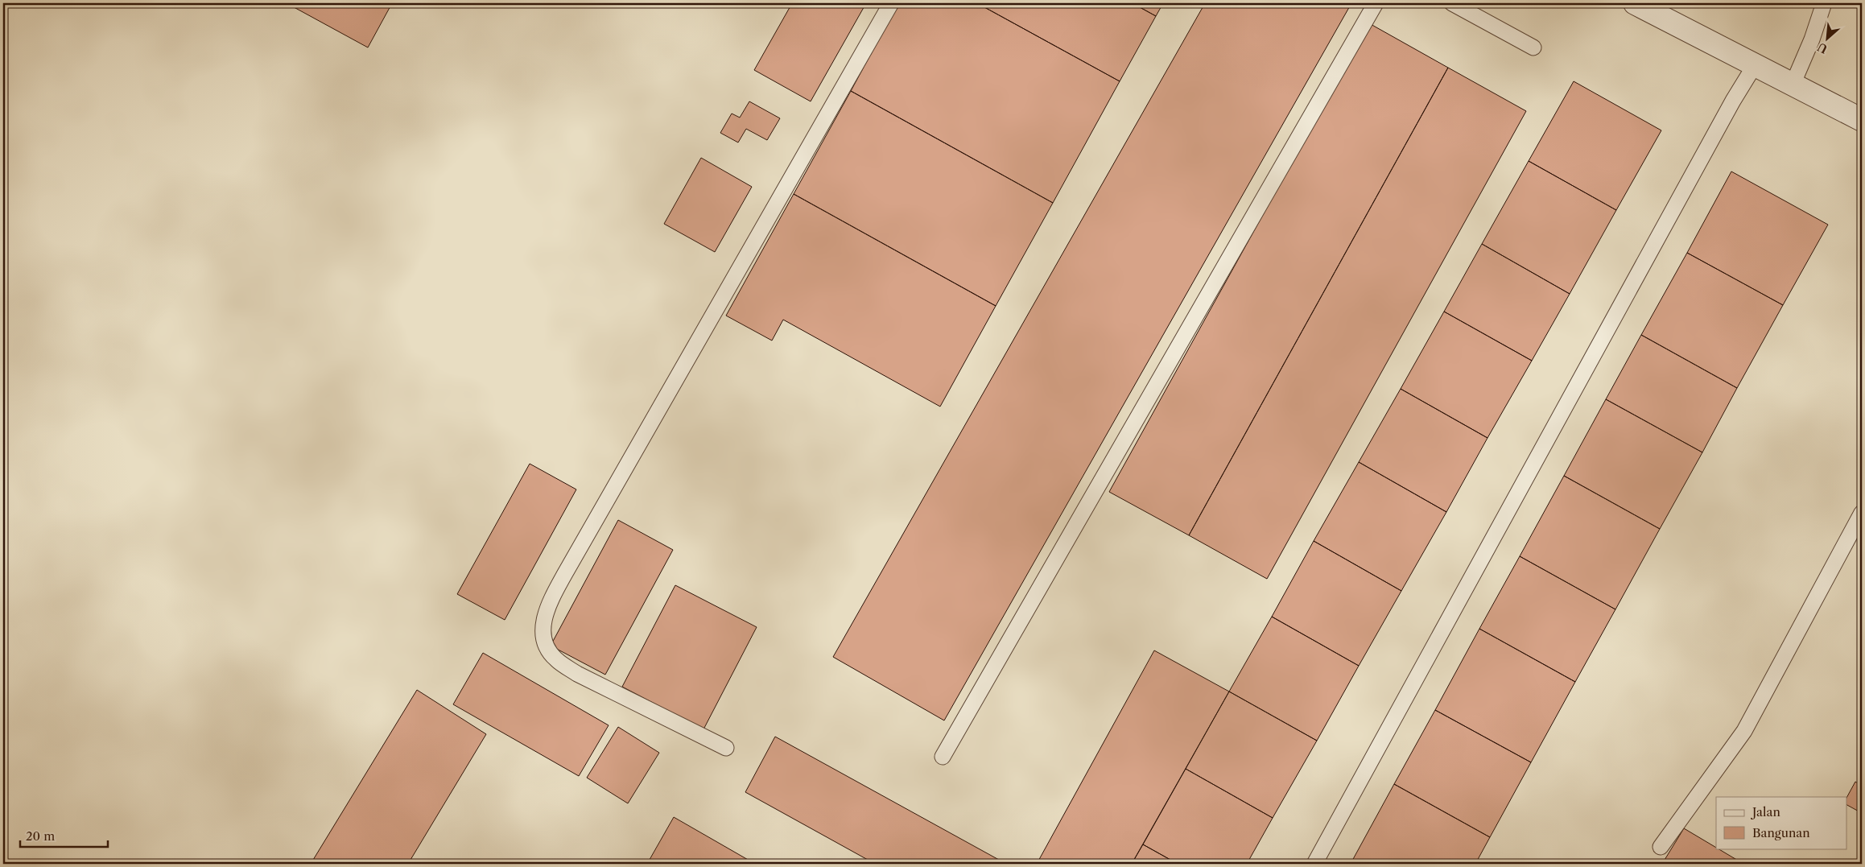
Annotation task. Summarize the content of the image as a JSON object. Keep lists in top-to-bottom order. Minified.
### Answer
{"legend":["Jalan","Bangunan"],"scale_bar":"20 m","north":"bottom left"}
